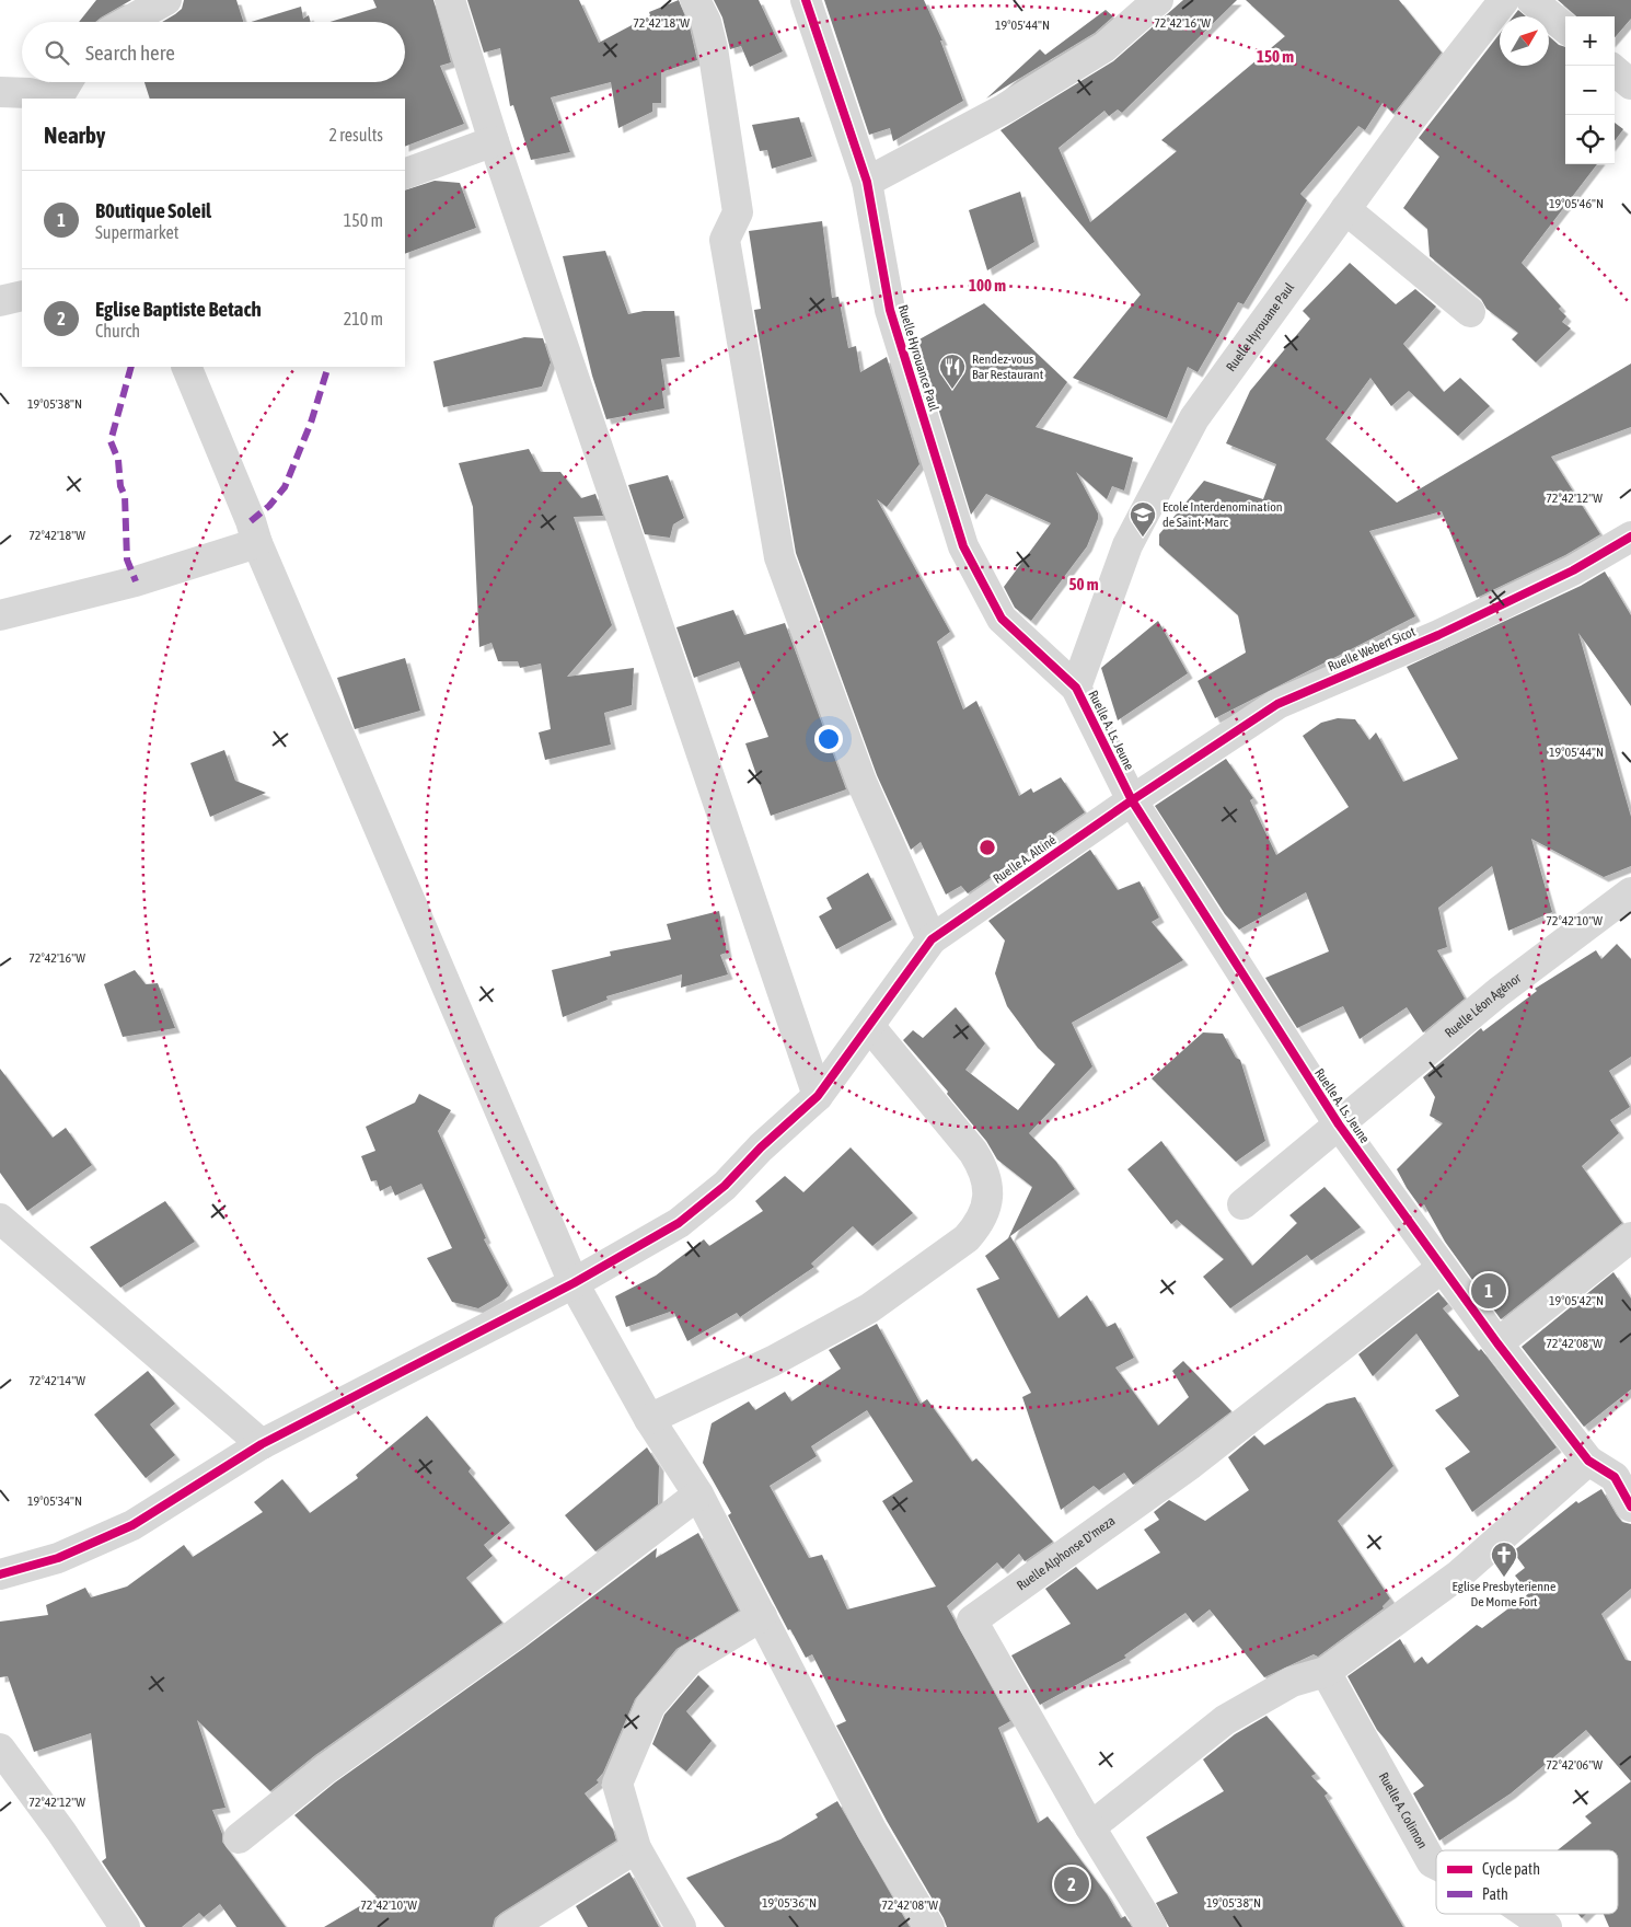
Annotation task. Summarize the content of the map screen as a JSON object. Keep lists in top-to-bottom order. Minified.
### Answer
{"streets":{"street":["Ruelle Hyrouane Paul","Ruelle Hyrouance Paul","Ruelle Webert Sicot","Ruelle A. Ls. Jeune","Ruelle A. Altiné","Ruelle Léon Agénor","Ruelle Alphonse D'meza","Ruelle A. Colimon"]},"crossings":[["Ruelle Hyrouane Paul","Ruelle Hyrouance Paul"],["Ruelle Hyrouane Paul","Ruelle A. Ls. Jeune"],["Ruelle Hyrouance Paul","Ruelle A. Ls. Jeune"],["Ruelle Webert Sicot","Ruelle A. Ls. Jeune"],["Ruelle Webert Sicot","Ruelle A. Altiné"],["Ruelle A. Ls. Jeune","Ruelle A. Altiné"],["Ruelle A. Ls. Jeune","Ruelle Léon Agénor"],["Ruelle A. Ls. Jeune","Ruelle Alphonse D'meza"]],"places":{"restaurant":["Rendez-vous Bar Restaurant"],"school or university":["Ecole Interdenomination de Saint-Marc"],"church":["Eglise Presbyterienne De Morne Fort"]},"legend":["Cycle path","Path"],"north":"top right","page":{"map_buttons":["+","−"],"search":"Search here","heading":["Nearby","2 results"],"list":[{"mark":"1","name":"B0utique Soleil","note":"Supermarket","value":"150 m"},{"mark":"2","name":"Eglise Baptiste Betach","note":"Church","value":"210 m"}],"pins":["1","2"]},"coordinates":["72°42'18\"W","72°42'16\"W","19°05'44\"N","19°05'46\"N","19°05'38\"N","72°42'12\"W","72°42'10\"W","19°05'42\"N","72°42'08\"W","72°42'14\"W","19°05'34\"N","72°42'06\"W","19°05'36\"N"],"rings":["150 m","100 m","50 m"]}
